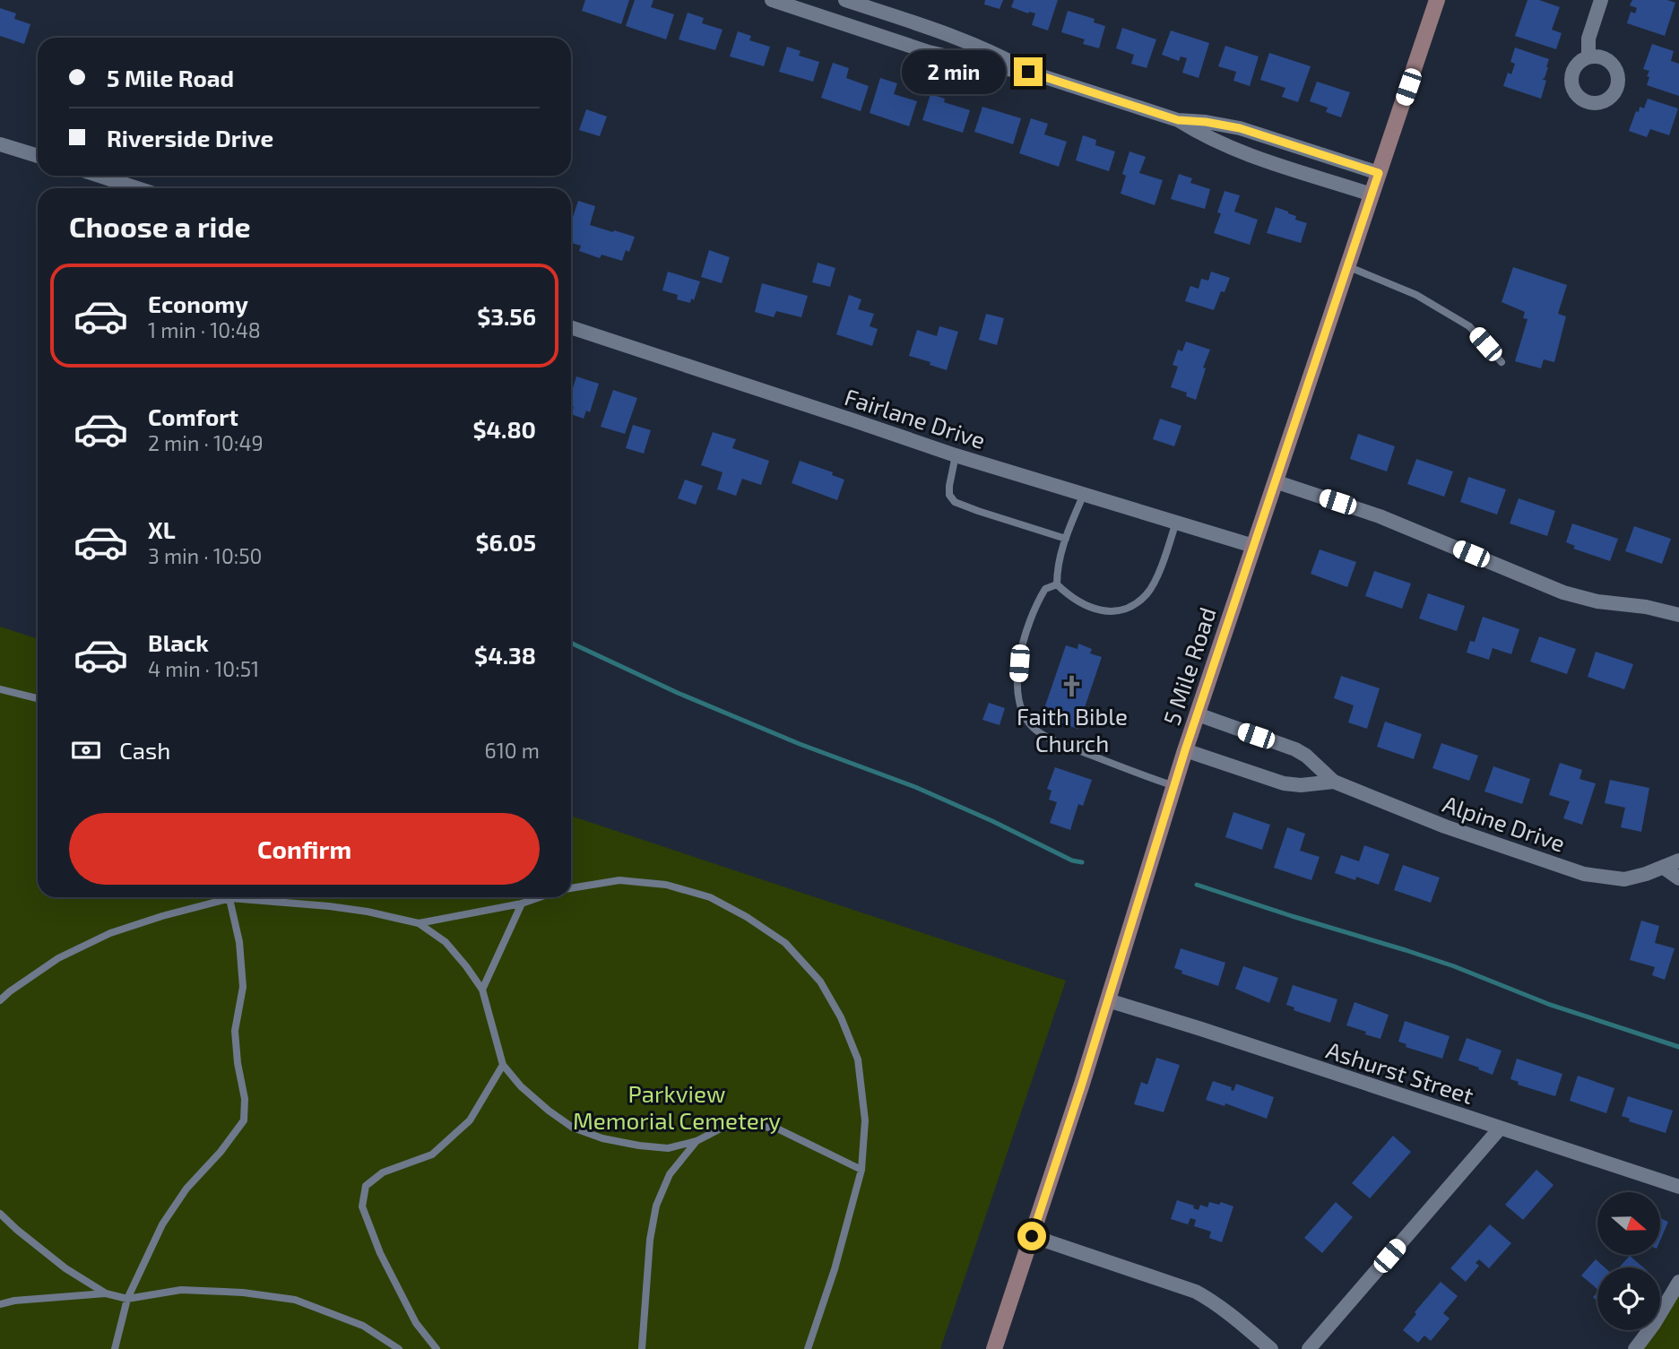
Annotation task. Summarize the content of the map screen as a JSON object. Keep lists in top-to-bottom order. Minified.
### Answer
{"streets":{"main road":["5 Mile Road"],"street":["Fairlane Drive","Alpine Drive","Ashurst Street"]},"crossings":[["Fairlane Drive","5 Mile Road"],["5 Mile Road","Alpine Drive"],["5 Mile Road","Ashurst Street"]],"parks":["Parkview Memorial Cemetery"],"places":{"church":["Faith Bible Church"]},"north":"right","page":{"banner":["5 Mile Road","Riverside Drive"],"bubble":"2 min","heading":"Choose a ride","list":[{"name":"Economy","note":"1 min · 10:48","value":"$3.56"},{"name":"Comfort","note":"2 min · 10:49","value":"$4.80"},{"name":"XL","note":"3 min · 10:50","value":"$6.05"},{"name":"Black","note":"4 min · 10:51","value":"$4.38"}],"pay":["Cash","610 m"],"buttons":"Confirm"}}
